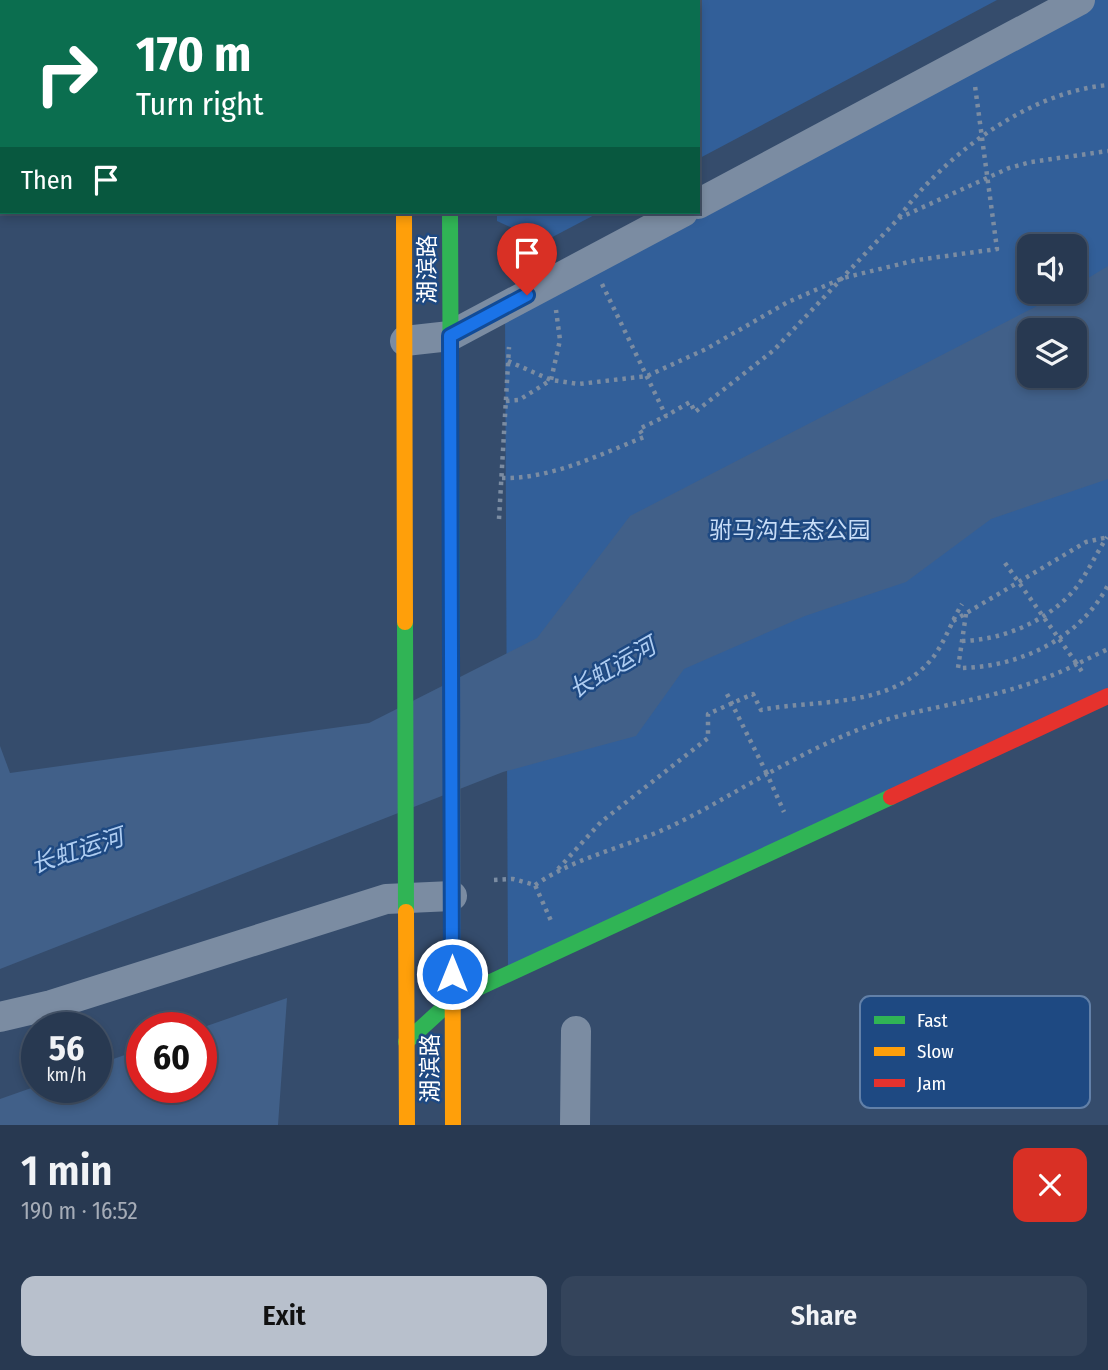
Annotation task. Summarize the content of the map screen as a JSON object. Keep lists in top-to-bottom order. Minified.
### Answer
{"streets":{"main road":["湖滨路"]},"water":["长虹运河"],"parks":["驸马沟生态公园"],"legend":["Fast","Slow","Jam"],"page":{"turn":["170 m","Turn right"],"then":"Then","speed":"56 km/h","limit":"60","heading":["1 min","190 m · 16:52"],"buttons":["Exit","Share"]}}
